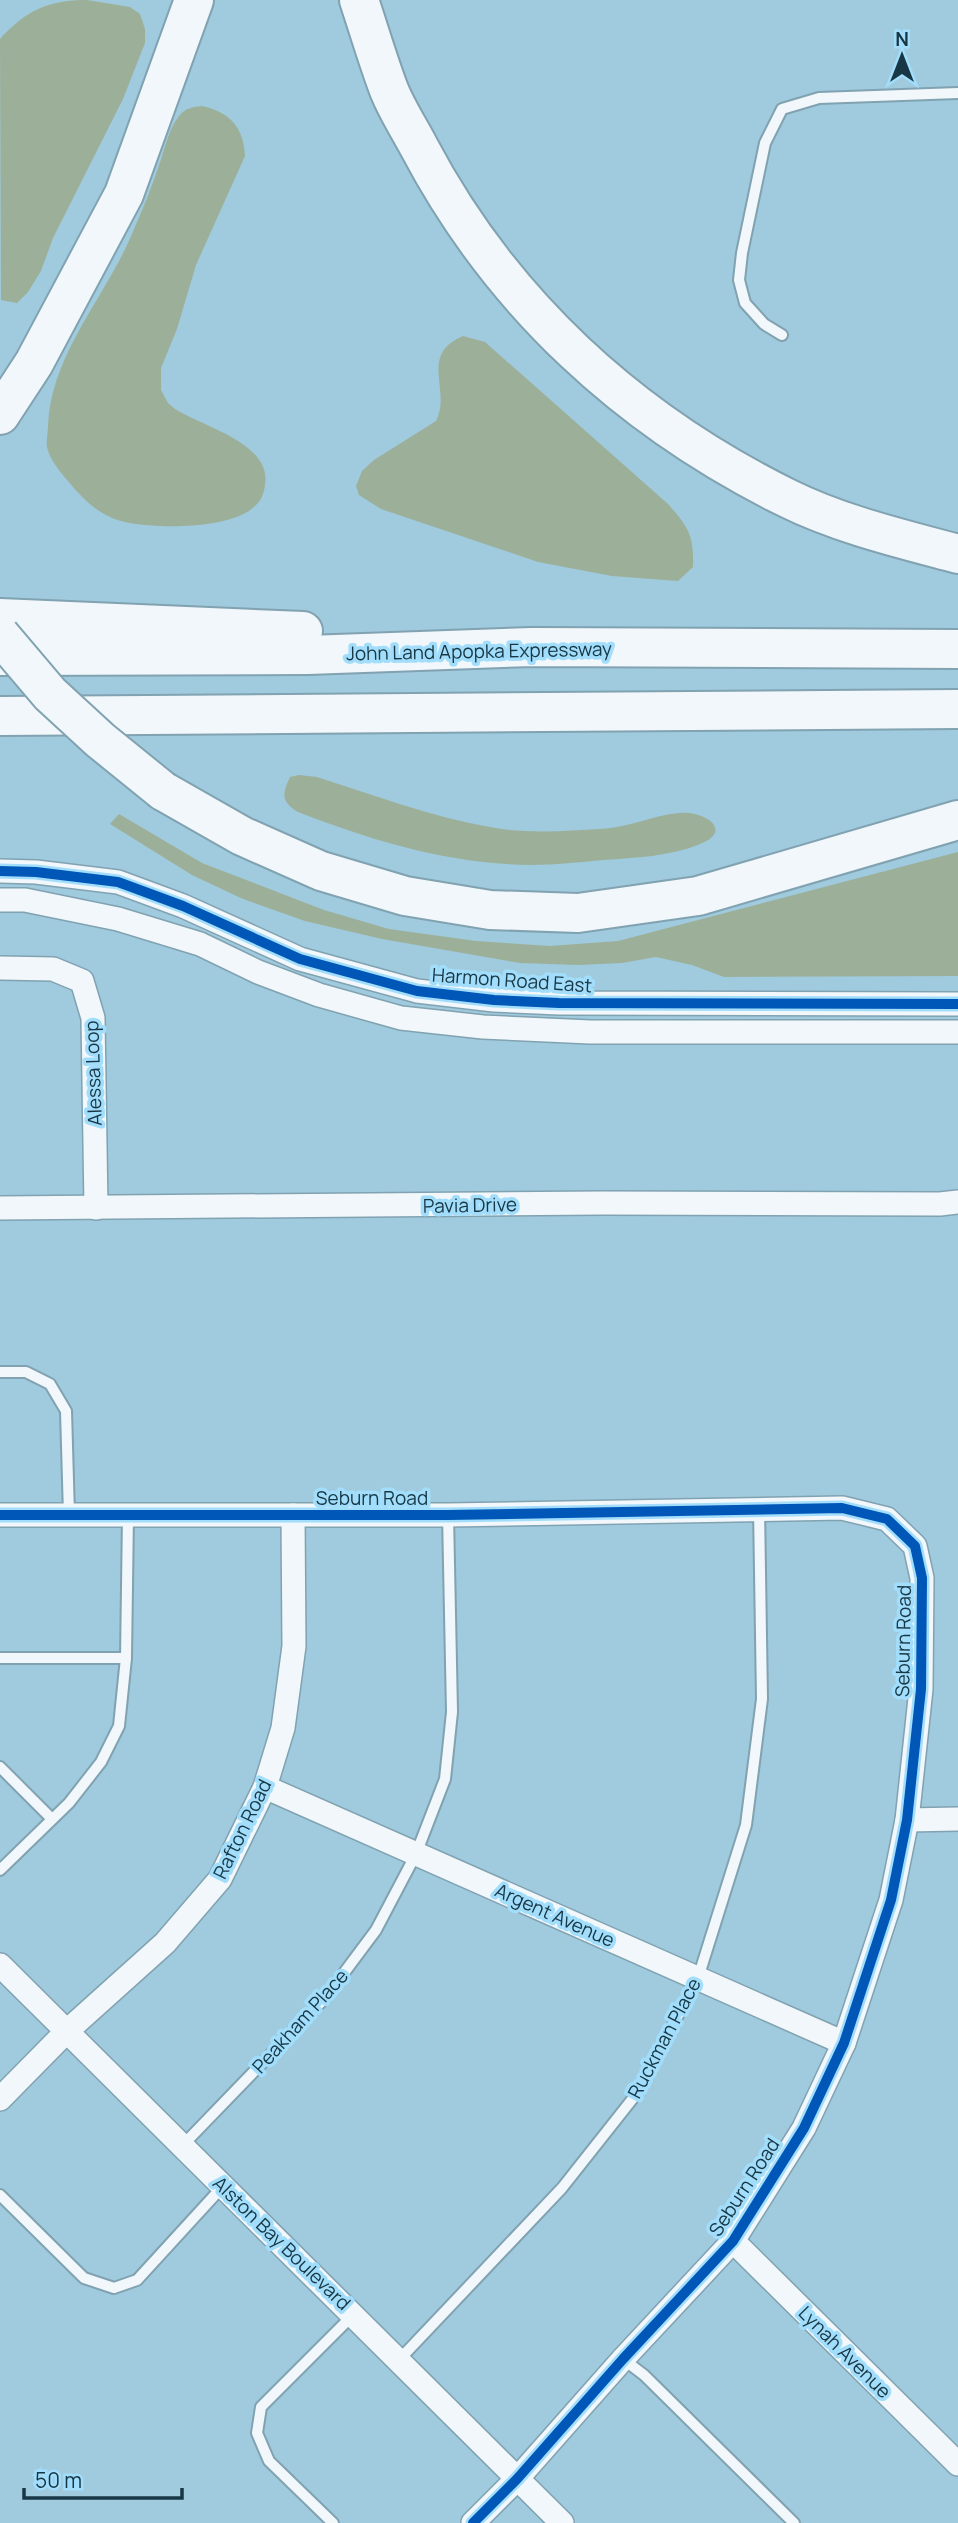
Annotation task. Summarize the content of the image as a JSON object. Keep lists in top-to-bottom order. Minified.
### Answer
{"streets":{"highway":["John Land Apopka Expressway"],"street":["Harmon Road East","Alessa Loop","Pavia Drive","Seburn Road","Rafton Road","Argent Avenue","Alston Bay Boulevard","Lynah Avenue"],"lane":["Peakham Place","Ruckman Place"]},"crossings":[["Alessa Loop","Pavia Drive"],["Seburn Road","Rafton Road"],["Seburn Road","Argent Avenue"],["Seburn Road","Peakham Place"],["Seburn Road","Ruckman Place"],["Seburn Road","Alston Bay Boulevard"],["Seburn Road","Lynah Avenue"],["Rafton Road","Argent Avenue"],["Rafton Road","Alston Bay Boulevard"],["Argent Avenue","Peakham Place"],["Argent Avenue","Ruckman Place"],["Peakham Place","Alston Bay Boulevard"],["Ruckman Place","Alston Bay Boulevard"]],"scale_bar":"50 m","north":"top"}
